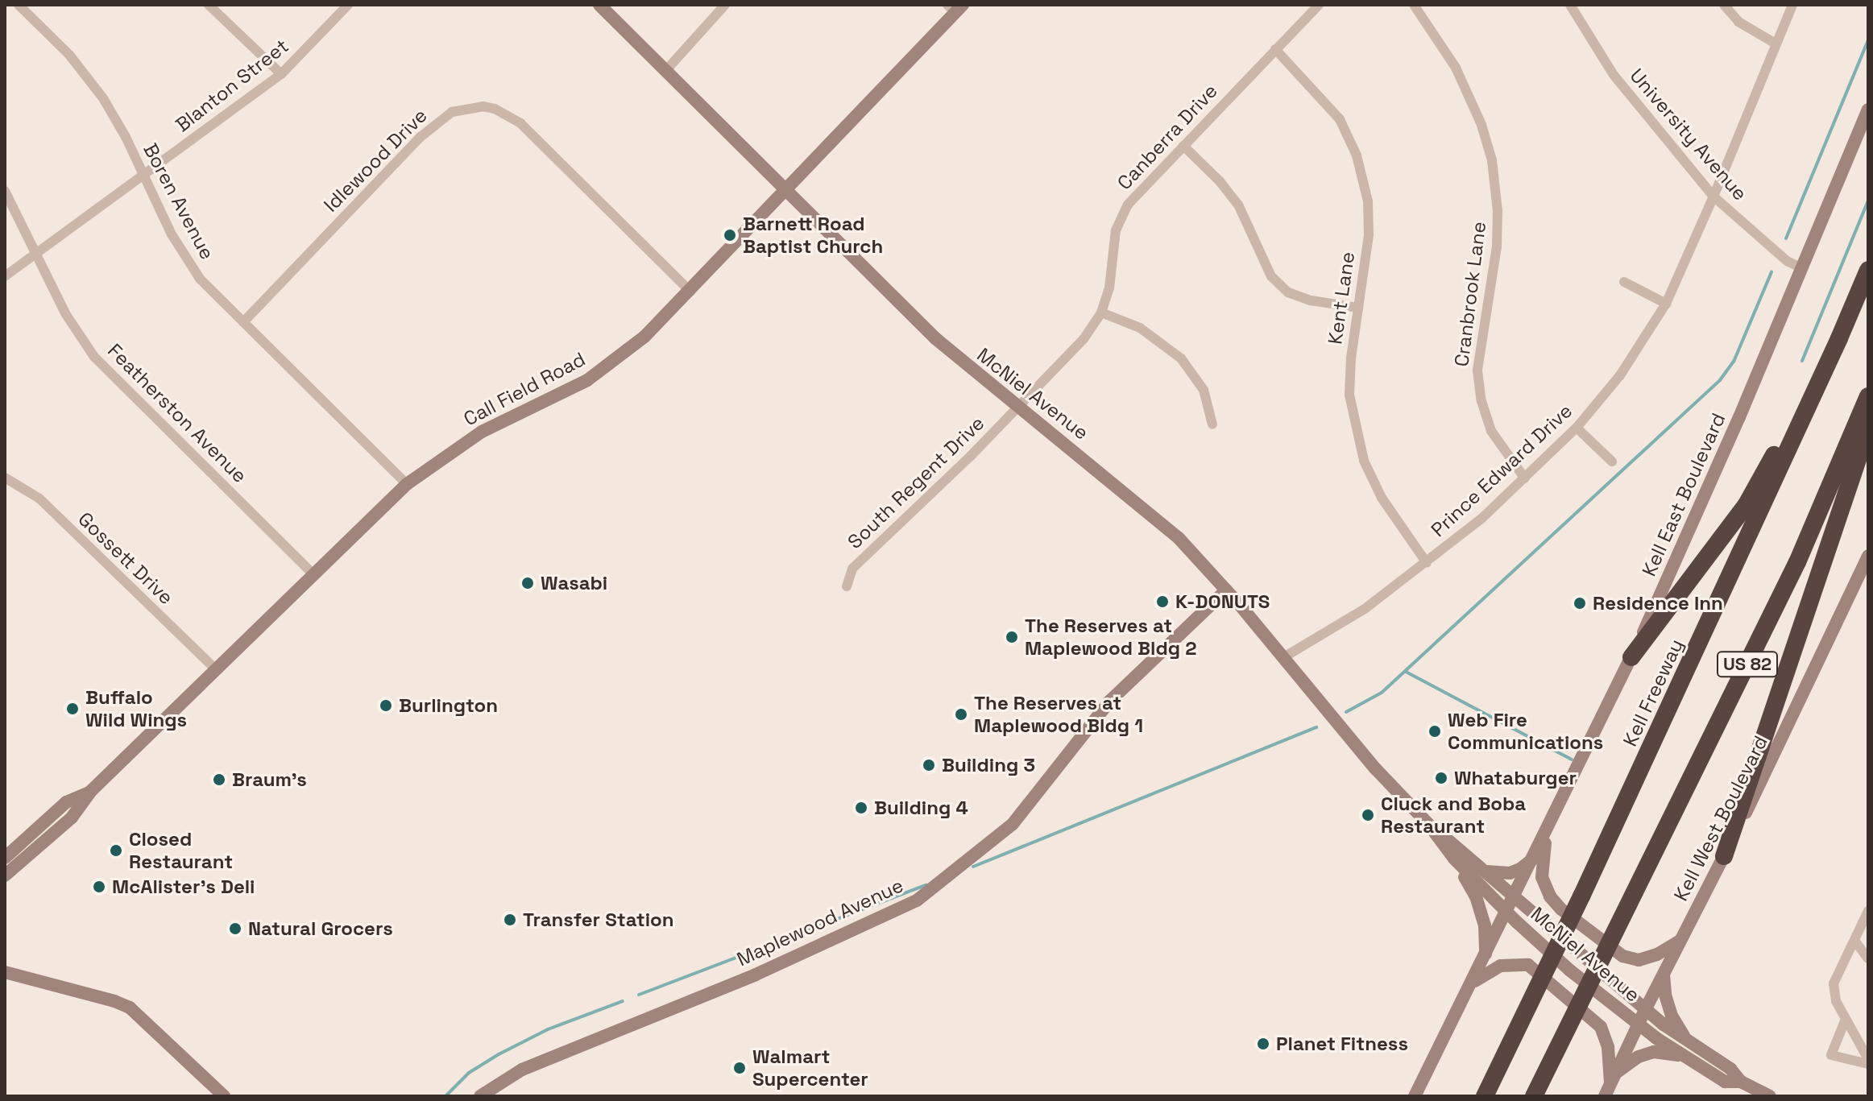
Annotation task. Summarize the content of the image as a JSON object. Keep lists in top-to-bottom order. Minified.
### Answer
{"streets":{"highway":["US 82","Kell Freeway"],"main road":["Call Field Road","McNiel Avenue","Kell East Boulevard","Kell West Boulevard","Maplewood Avenue"],"street":["Blanton Street","University Avenue","Canberra Drive","Idlewood Drive","Boren Avenue","Cranbrook Lane","Kent Lane","Featherston Avenue","Prince Edward Drive","South Regent Drive","Gossett Drive"]},"crossings":[["Blanton Street","Boren Avenue"],["Blanton Street","Featherston Avenue"],["University Avenue","Prince Edward Drive"],["University Avenue","Kell East Boulevard"],["Canberra Drive","Kent Lane"],["Canberra Drive","McNiel Avenue"],["Canberra Drive","South Regent Drive"],["Idlewood Drive","Boren Avenue"],["Idlewood Drive","Call Field Road"],["Boren Avenue","Call Field Road"],["Cranbrook Lane","Prince Edward Drive"],["Kent Lane","Prince Edward Drive"],["Call Field Road","McNiel Avenue"],["Call Field Road","Featherston Avenue"],["Call Field Road","Gossett Drive"],["McNiel Avenue","Prince Edward Drive"],["McNiel Avenue","South Regent Drive"],["McNiel Avenue","Kell East Boulevard"],["McNiel Avenue","Kell West Boulevard"],["McNiel Avenue","Maplewood Avenue"]],"places":["Barnett Road Baptist Church","Wasabi","K-DONUTS","Residence Inn","The Reserves at Maplewood Bldg 2","Burlington","Buffalo Wild Wings","The Reserves at Maplewood Bldg 1","Web Fire Communications","Building 3","Whataburger","Braum's","Building 4","Cluck and Boba Restaurant","Closed Restaurant","McAlister's Deli","Transfer Station","Natural Grocers","Planet Fitness","Walmart Supercenter"]}
